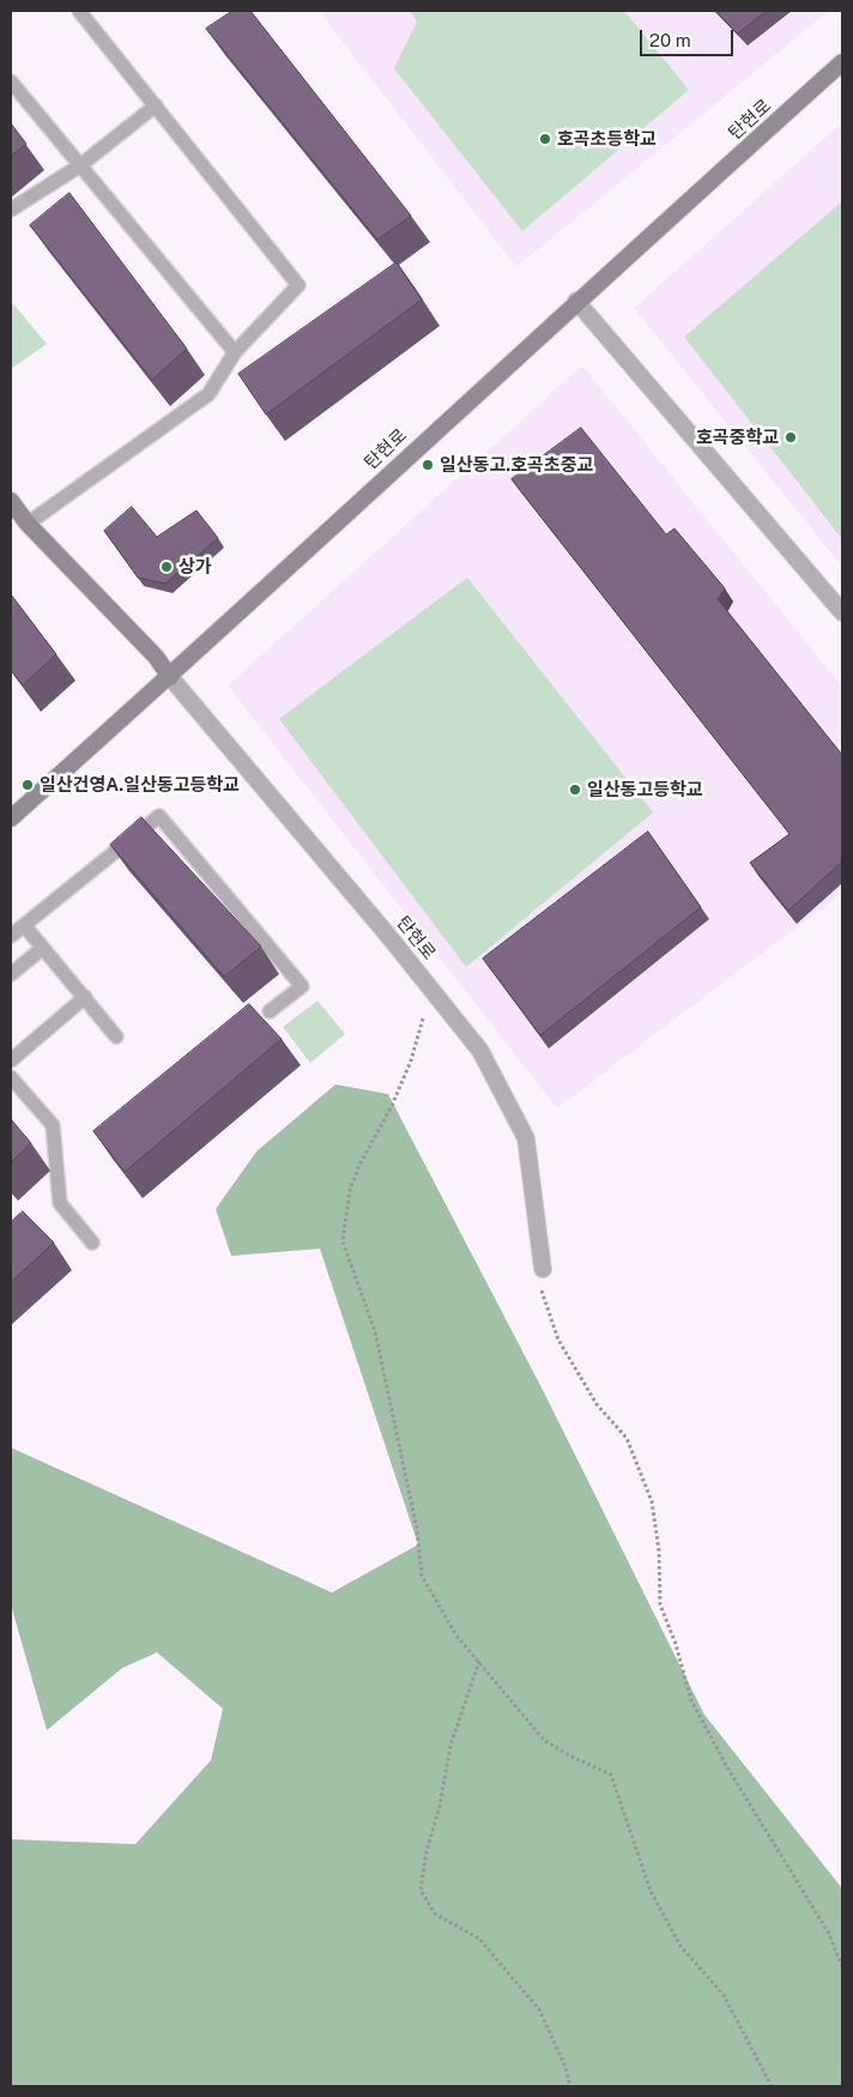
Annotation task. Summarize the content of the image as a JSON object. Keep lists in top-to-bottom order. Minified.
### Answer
{"streets":{"main road":["탄현로"]},"places":["호곡초등학교","호곡중학교","일산동고.호곡초중교","상가","일산건영A.일산동고등학교","일산동고등학교"],"scale_bar":"20 m"}
